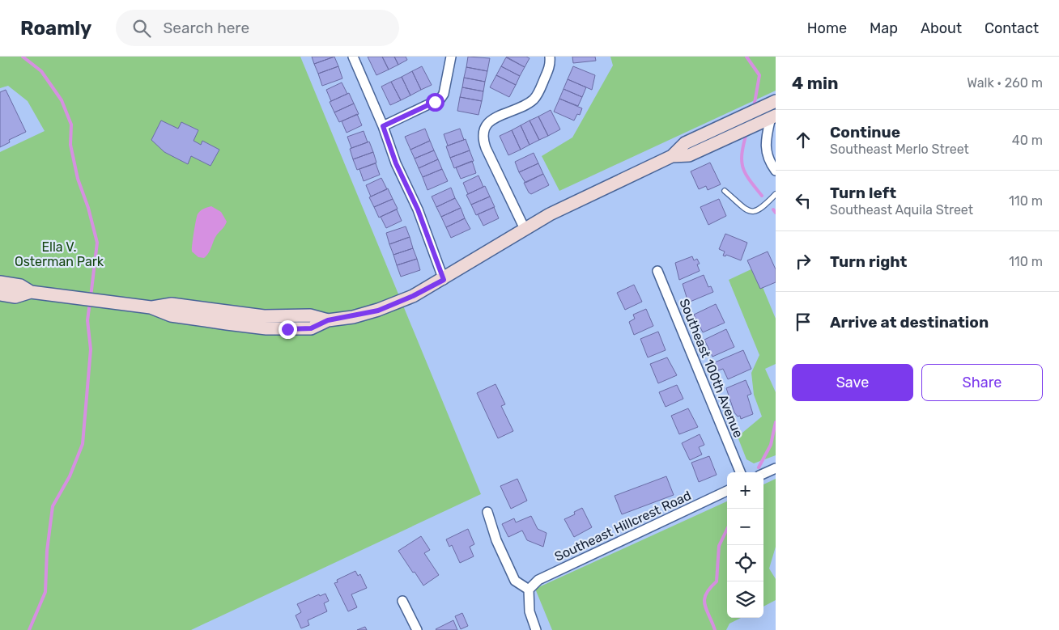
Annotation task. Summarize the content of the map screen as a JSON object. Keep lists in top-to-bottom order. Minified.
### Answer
{"streets":{"street":["Southeast 100th Avenue","Southeast Hillcrest Road"]},"parks":["Ella V. Osterman Park"],"page":{"header":"Roamly","search":"Search here","nav":["Home","Map","About","Contact"],"heading":["4 min","Walk · 260 m"],"list":[["Continue","Southeast Merlo Street","40 m"],["Turn left","Southeast Aquila Street","110 m"],["Turn right","110 m"],"Arrive at destination"],"buttons":["Save","Share"],"map_buttons":["+","−"]}}
